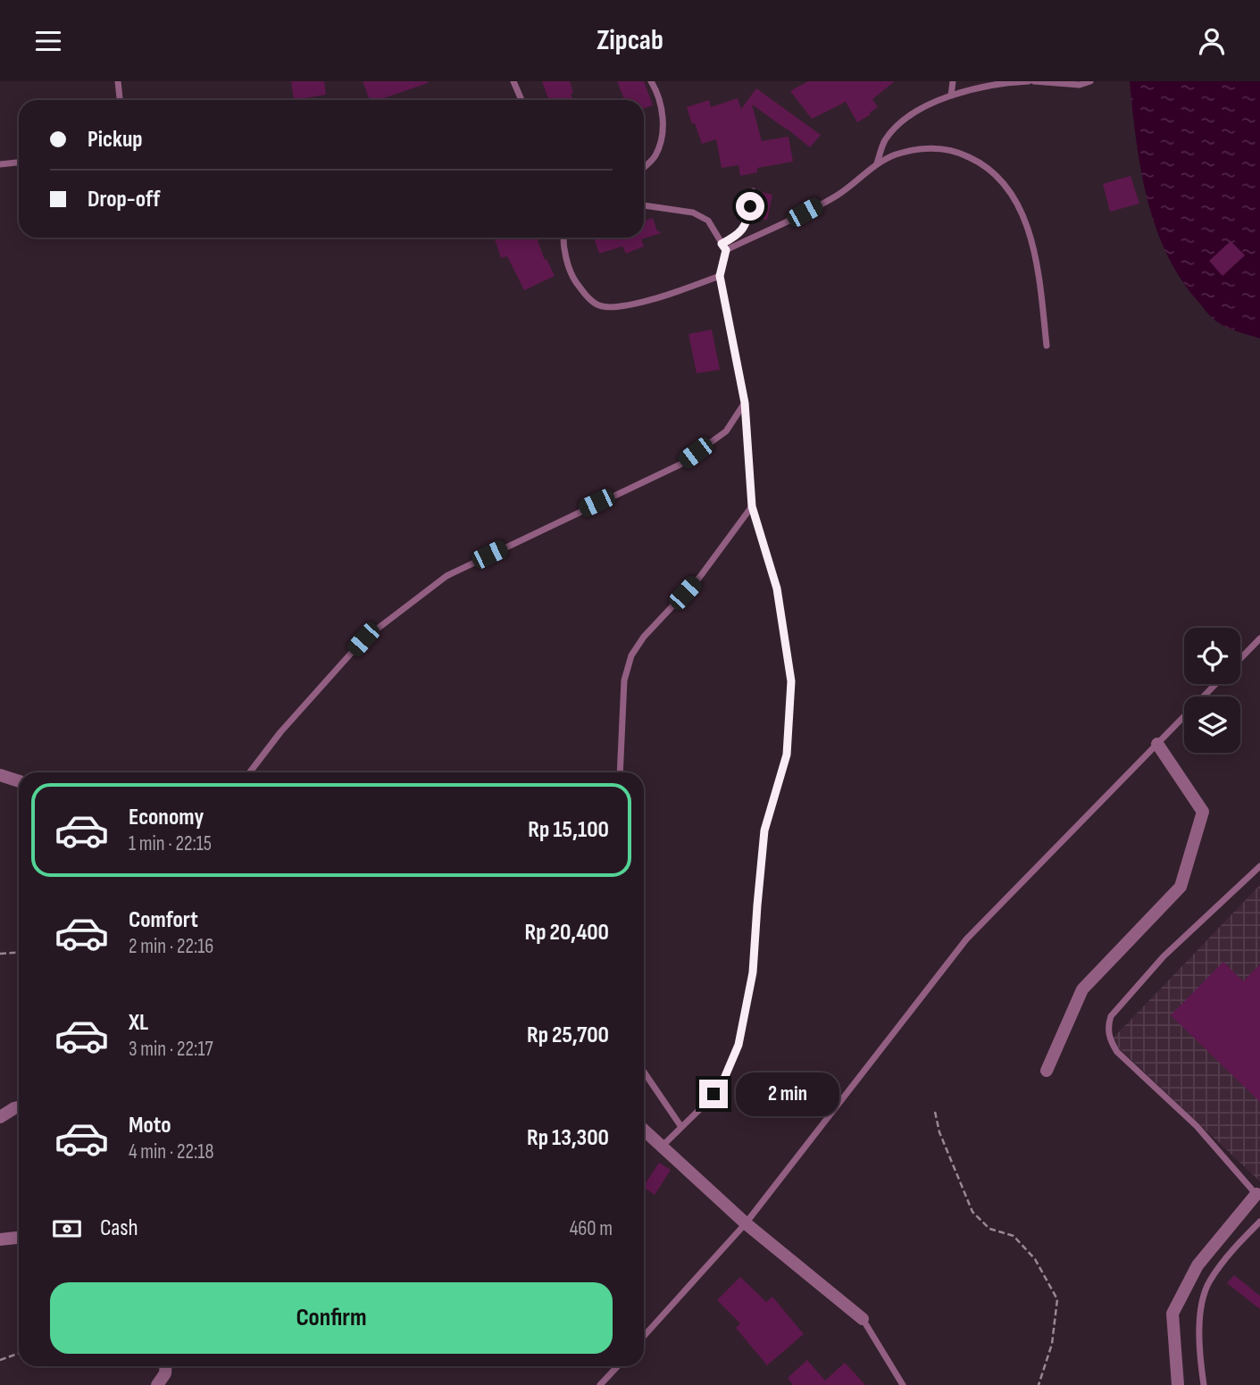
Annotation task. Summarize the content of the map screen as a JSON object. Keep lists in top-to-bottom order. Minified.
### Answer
{"page":{"header":"Zipcab","banner":["Pickup","Drop-off"],"list":[{"name":"Economy","note":"1 min · 22:15","value":"Rp 15,100"},{"name":"Comfort","note":"2 min · 22:16","value":"Rp 20,400"},{"name":"XL","note":"3 min · 22:17","value":"Rp 25,700"},{"name":"Moto","note":"4 min · 22:18","value":"Rp 13,300"}],"bubble":"2 min","pay":["Cash","460 m"],"buttons":"Confirm"}}
